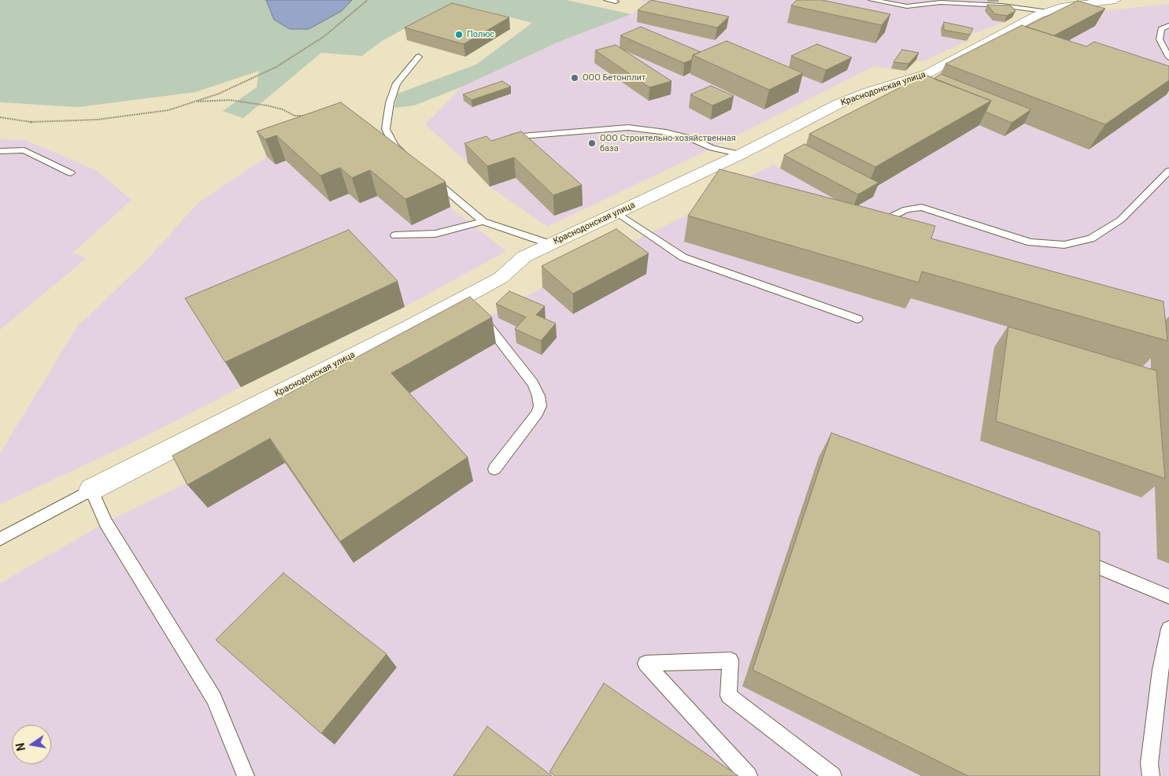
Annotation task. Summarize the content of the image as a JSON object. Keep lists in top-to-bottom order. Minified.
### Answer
{"streets":{"street":["Краснодонская улица"]},"places":["Полюс","ООО Бетонплит","ООО Строительно-хозяйственная база"],"north":"left"}
